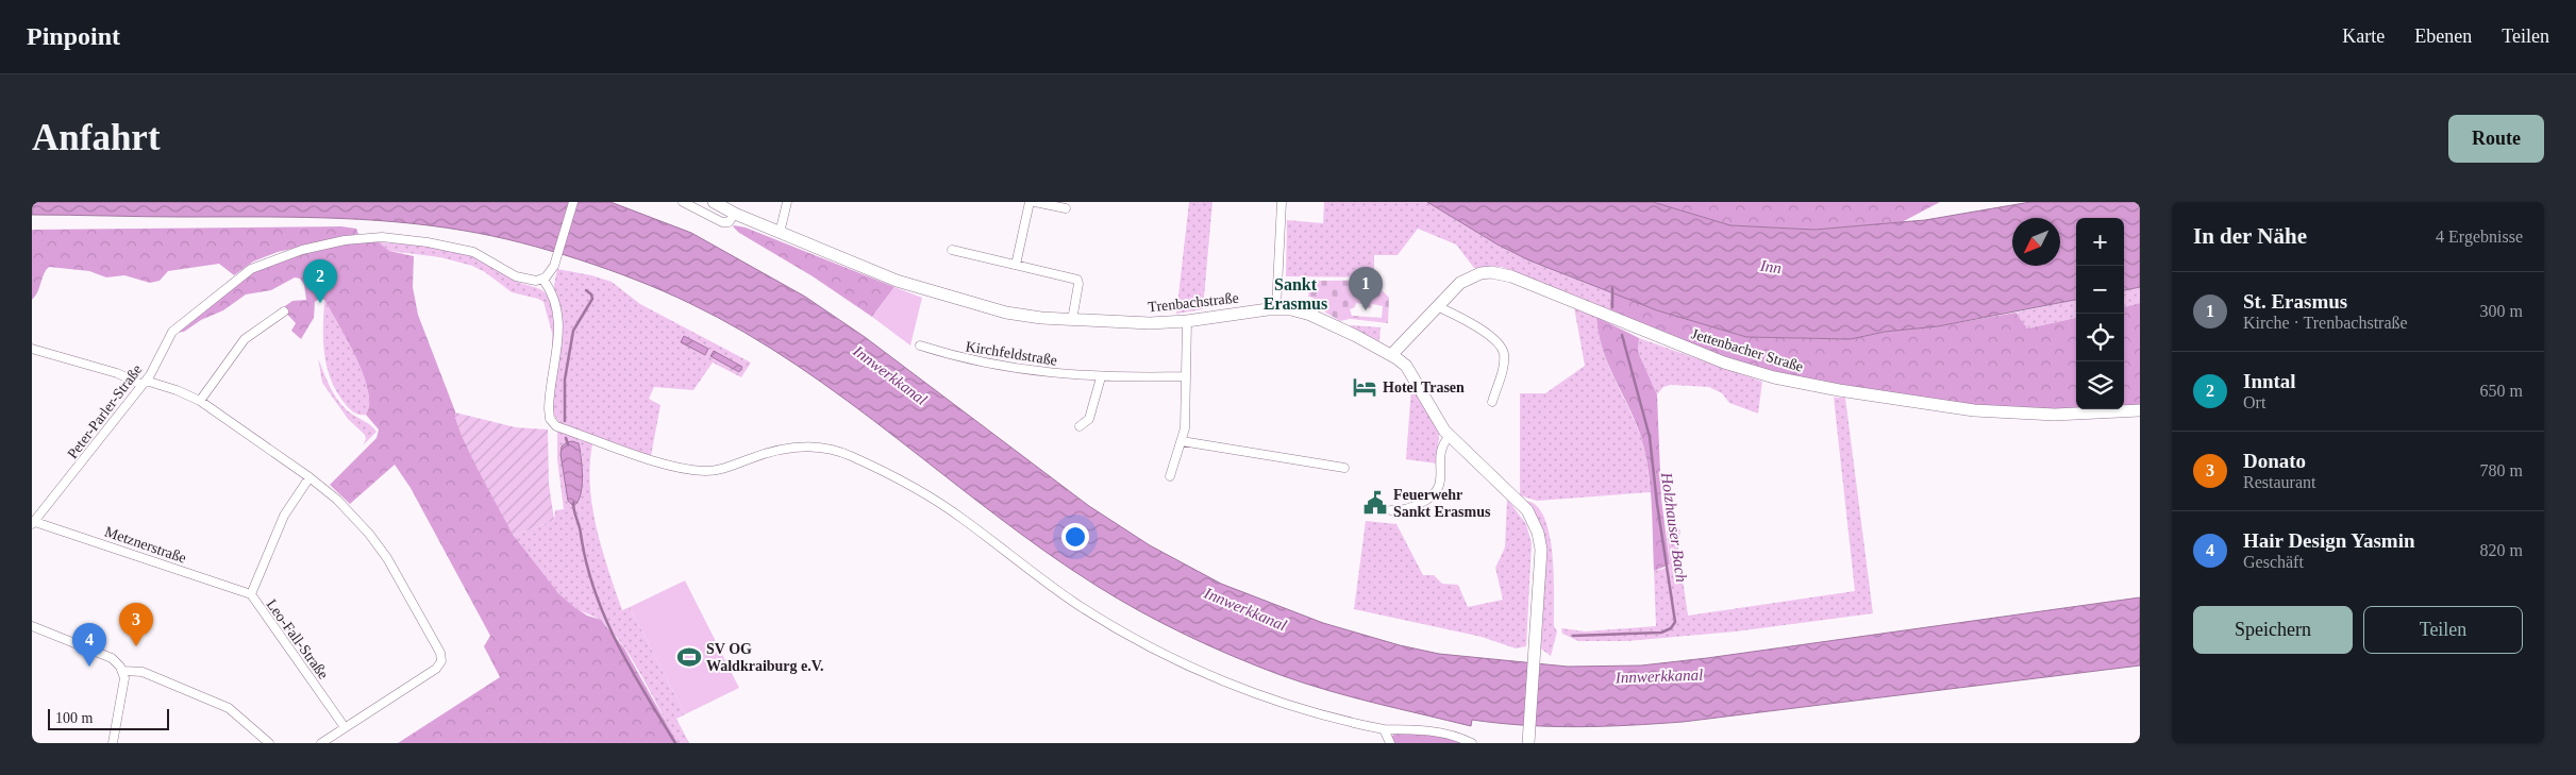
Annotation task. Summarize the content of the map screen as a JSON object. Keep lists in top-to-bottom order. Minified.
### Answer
{"streets":{"street":["Trenbachstraße","Jettenbacher Straße","Kirchfeldstraße","Peter-Parler-Straße","Metznerstraße","Leo-Fall-Straße"]},"crossings":[["Trenbachstraße","Jettenbacher Straße"],["Peter-Parler-Straße","Metznerstraße"],["Metznerstraße","Leo-Fall-Straße"]],"districts":["Sankt Erasmus"],"water":["Inn","Innwerkkanal","Holzhauser Bach"],"places":{"hotel":["Hotel Trasen"],"public building":["Feuerwehr Sankt Erasmus"],"sports":["SV OG Waldkraiburg e.V."]},"scale_bar":"100 m","north":"bottom left","page":{"header":"Pinpoint","nav":["Karte","Ebenen","Teilen"],"buttons":["Route",["Speichern","Teilen"]],"title":"Anfahrt","heading":["In der Nähe","4 Ergebnisse"],"map_buttons":["+","−"],"pins":["2","1","3","4"],"list":[{"mark":"1","name":"St. Erasmus","note":"Kirche · Trenbachstraße","value":"300 m"},{"mark":"2","name":"Inntal","note":"Ort","value":"650 m"},{"mark":"3","name":"Donato","note":"Restaurant","value":"780 m"},{"mark":"4","name":"Hair Design Yasmin","note":"Geschäft","value":"820 m"}],"scale":"100 m"}}
